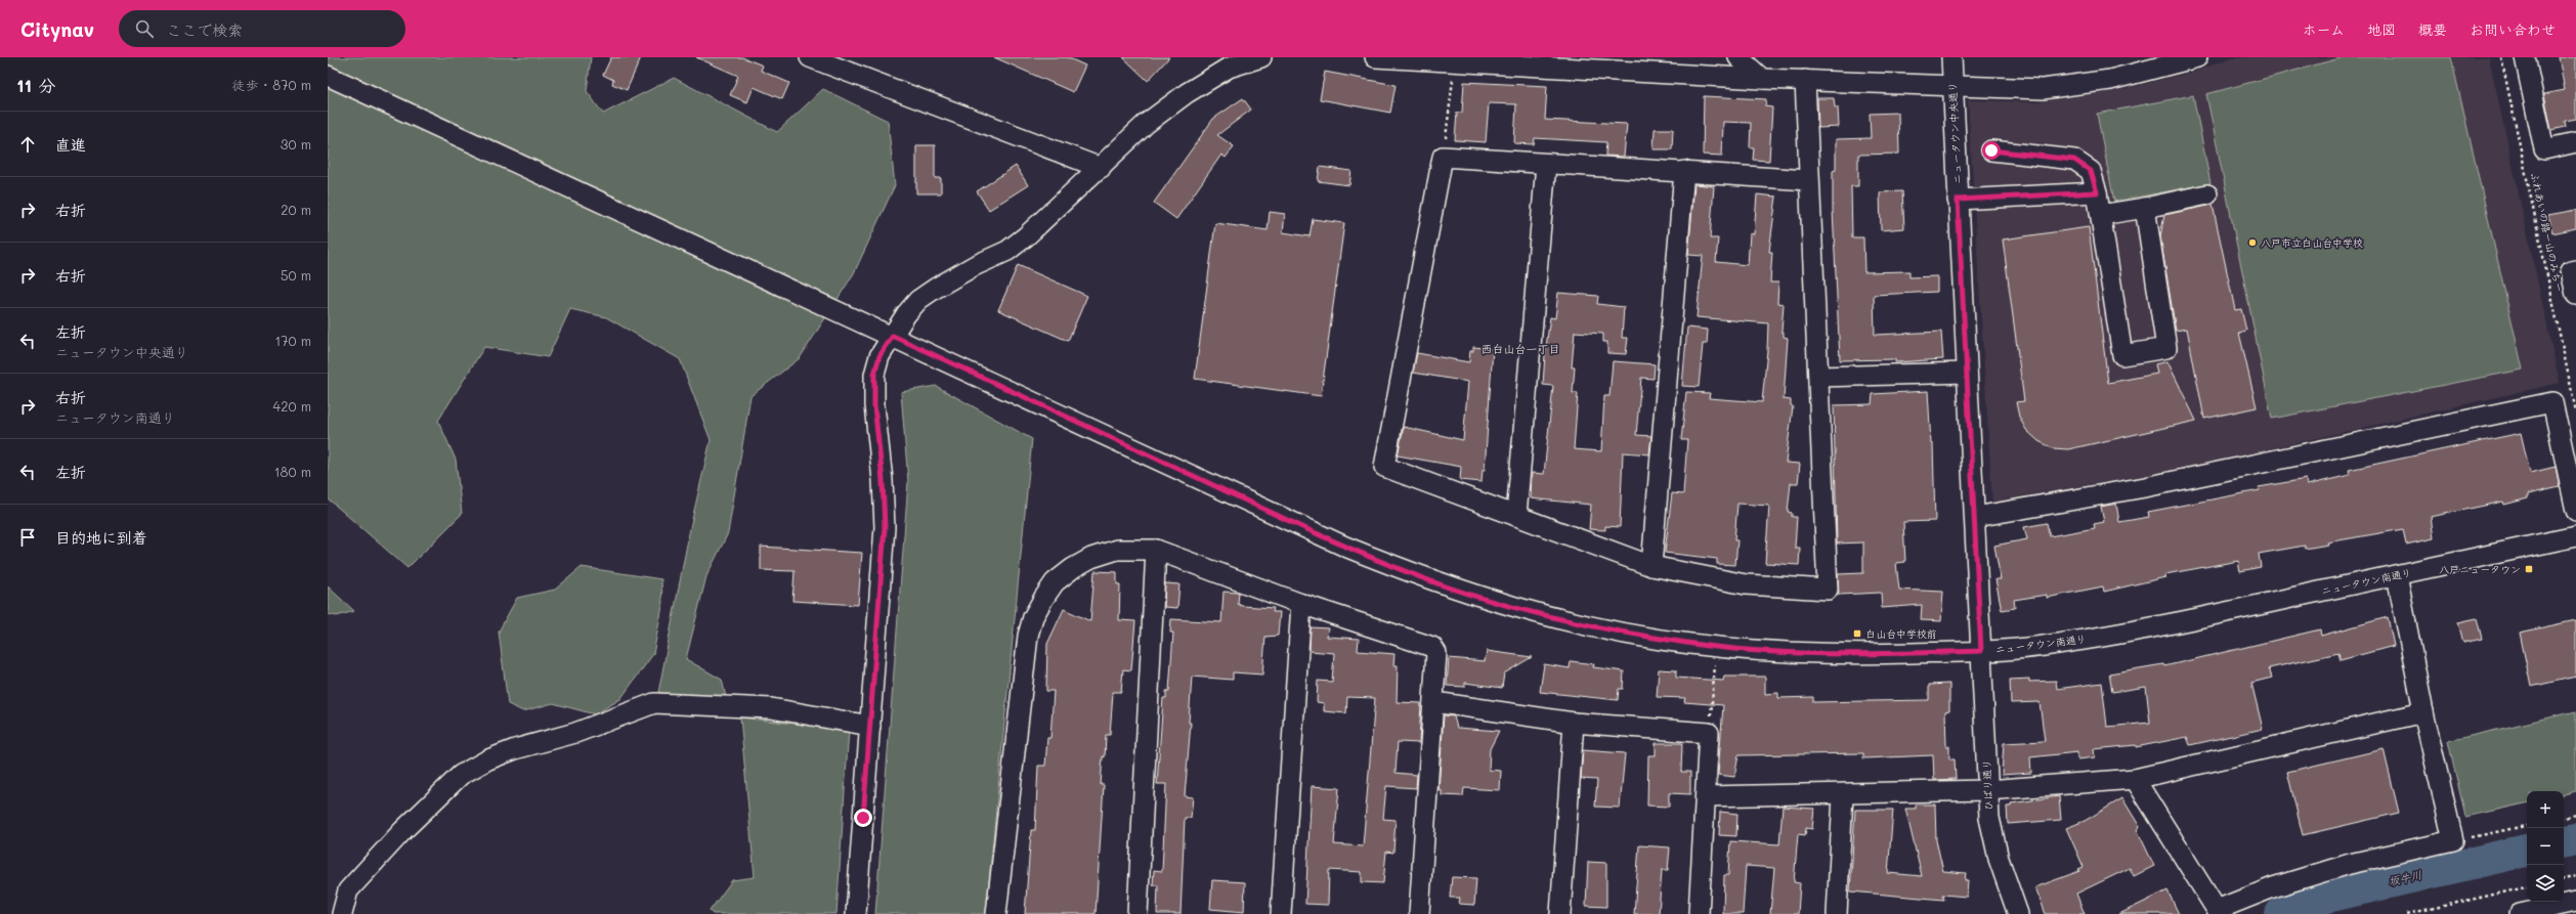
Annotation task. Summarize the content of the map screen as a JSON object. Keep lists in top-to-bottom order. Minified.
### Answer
{"streets":{"street":["ニュータウン中央通り","ニュータウン南通り","ひばり通り"],"path":["ふれあいの路－山のみち－"]},"crossings":[["ニュータウン中央通り","ニュータウン南通り"],["ニュータウン中央通り","ひばり通り"],["ニュータウン南通り","ひばり通り"]],"districts":["西白山台一丁目"],"water":["坂牛川"],"places":{"other":["八戸市立白山台中学校"],"transit":["八戸ニュータウン","白山台中学校前"]},"page":{"header":"Citynav","search":"ここで検索","nav":["ホーム","地図","概要","お問い合わせ"],"heading":["11 分","徒歩 · 870 m"],"list":[["直進","30 m"],["右折","20 m"],["右折","50 m"],["左折","ニュータウン中央通り","170 m"],["右折","ニュータウン南通り","420 m"],["左折","180 m"],"目的地に到着"],"map_buttons":["+","−"]}}
